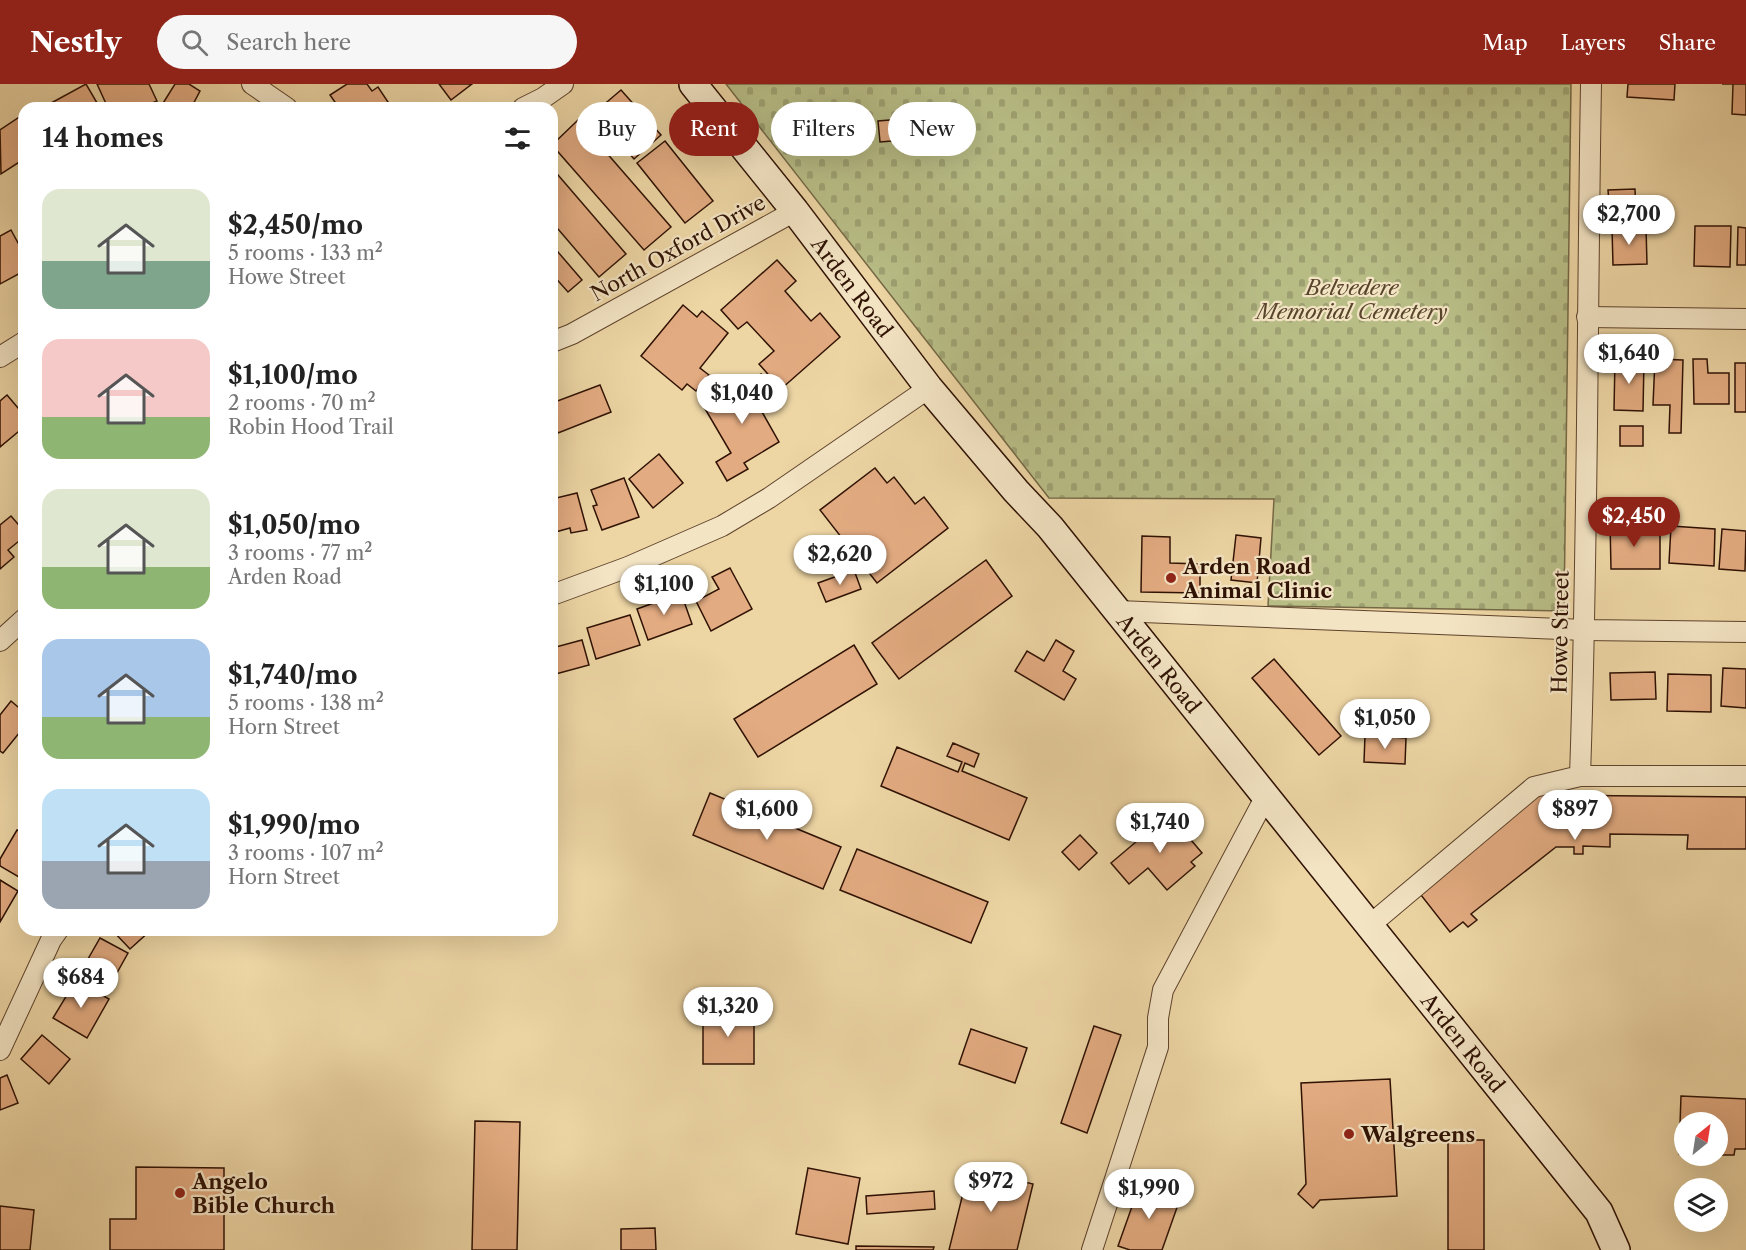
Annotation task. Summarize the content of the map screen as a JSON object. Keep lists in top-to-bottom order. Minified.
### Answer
{"streets":{"main road":["Arden Road"],"street":["North Oxford Drive","Howe Street"]},"crossings":[["North Oxford Drive","Arden Road"]],"parks":["Belvedere Memorial Cemetery"],"places":["Arden Road Animal Clinic","Walgreens","Angelo Bible Church"],"north":"top right","page":{"header":"Nestly","search":"Search here","nav":["Map","Layers","Share"],"chip":["Buy","Rent","Filters","New"],"heading":"14 homes","list":[{"name":"$2,450/mo","note":"5 rooms · 133 m² · Howe Street"},{"name":"$1,100/mo","note":"2 rooms · 70 m² · Robin Hood Trail"},{"name":"$1,050/mo","note":"3 rooms · 77 m² · Arden Road"},{"name":"$1,740/mo","note":"5 rooms · 138 m² · Horn Street"},{"name":"$1,990/mo","note":"3 rooms · 107 m² · Horn Street"}],"price":["$2,700","$1,640","$1,040","$2,450","$2,620","$1,100","$1,050","$1,600","$897","$1,740","$684","$1,320","$972","$1,990"]}}
